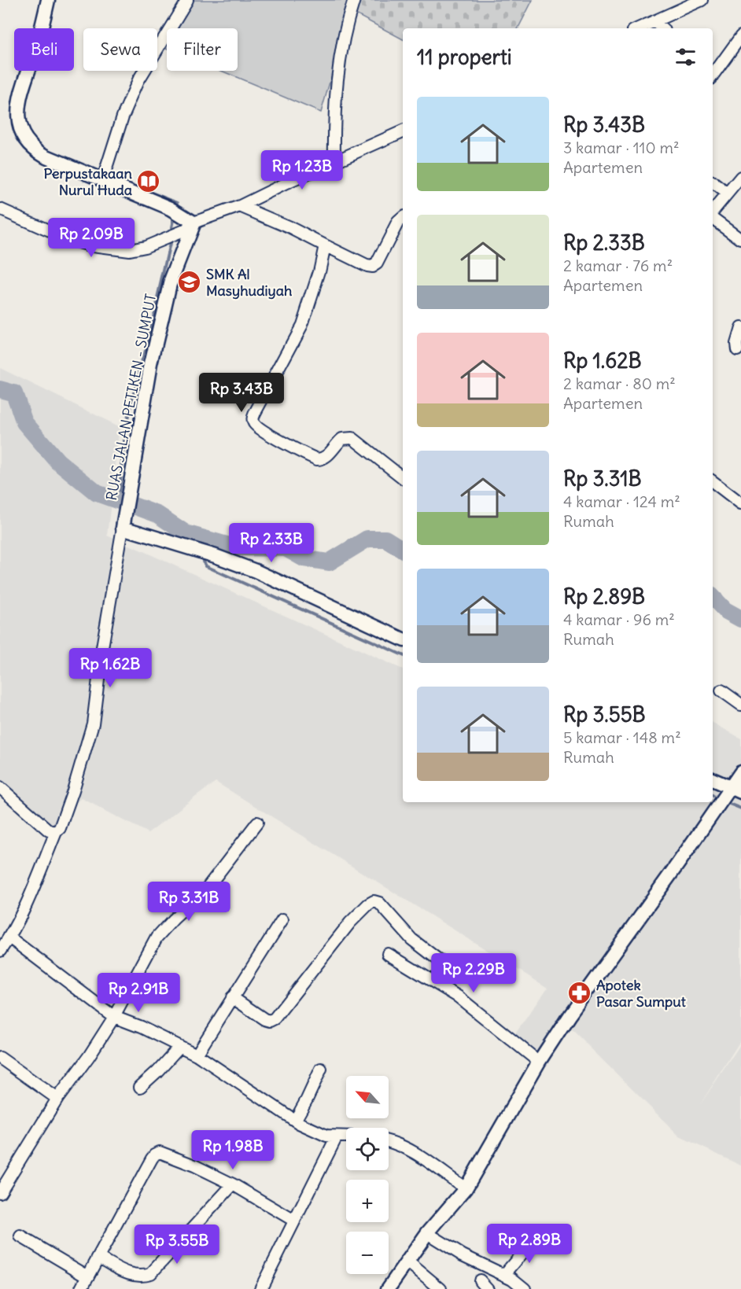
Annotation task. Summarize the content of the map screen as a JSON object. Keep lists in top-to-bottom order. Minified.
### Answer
{"streets":{"main road":["RUAS JALAN PETIKEN - SUMPUT"]},"places":{"library":["Perpustakaan Nurul Huda"],"school or university":["SMK Al Masyhudiyah"],"pharmacy":["Apotek Pasar Sumput"]},"north":"top left","page":{"chip":["Beli","Sewa","Filter"],"heading":"11 properti","list":[{"name":"Rp 3.43B","note":"3 kamar · 110 m² · Apartemen"},{"name":"Rp 2.33B","note":"2 kamar · 76 m² · Apartemen"},{"name":"Rp 1.62B","note":"2 kamar · 80 m² · Apartemen"},{"name":"Rp 3.31B","note":"4 kamar · 124 m² · Rumah"},{"name":"Rp 2.89B","note":"4 kamar · 96 m² · Rumah"},{"name":"Rp 3.55B","note":"5 kamar · 148 m² · Rumah"}],"price":["Rp 1.23B","Rp 2.09B","Rp 3.43B","Rp 2.33B","Rp 1.62B","Rp 3.31B","Rp 2.29B","Rp 2.91B","Rp 1.98B","Rp 2.89B","Rp 3.55B"],"map_buttons":["+","−"]}}
